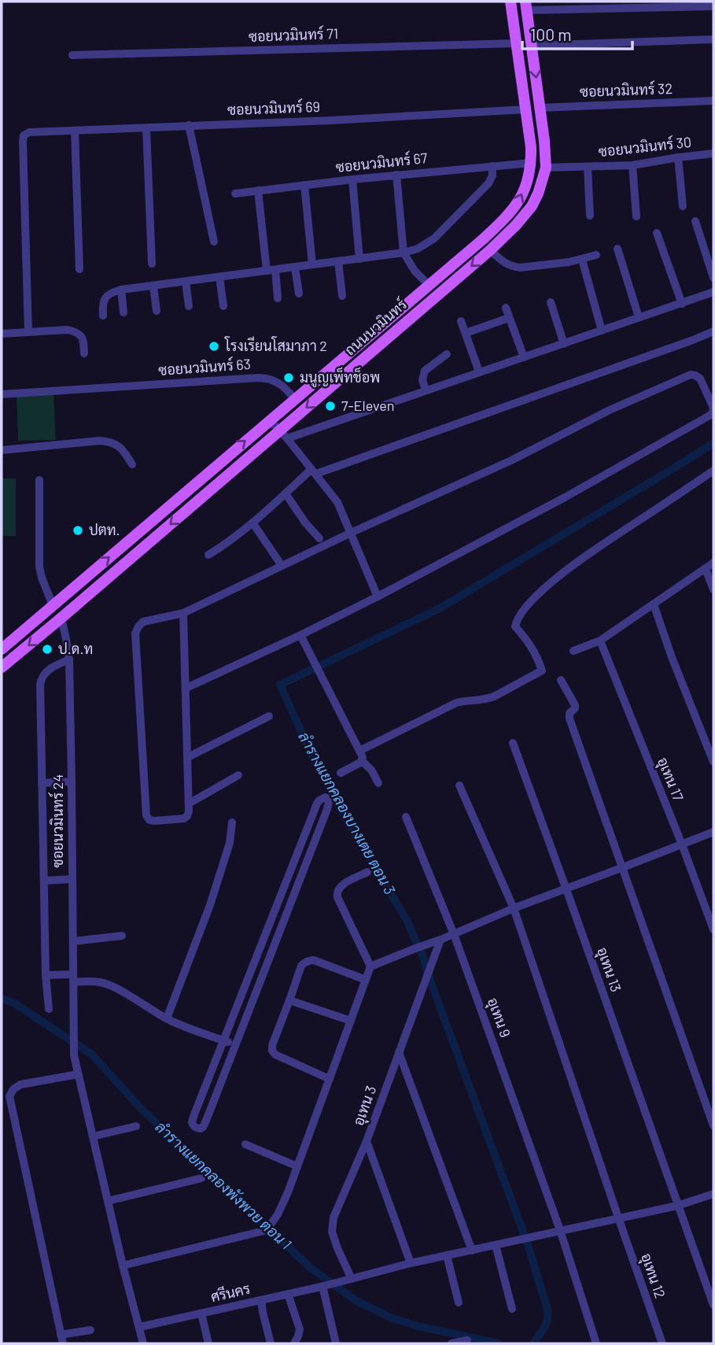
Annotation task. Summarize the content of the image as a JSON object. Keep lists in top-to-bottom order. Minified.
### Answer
{"streets":{"main road":["ถนนนวมินทร์"],"street":["ซอยนวมินทร์ 71","ซอยนวมินทร์ 32","ซอยนวมินทร์ 69","ซอยนวมินทร์ 30","ซอยนวมินทร์ 67","ซอยนวมินทร์ 63","อุเทน 17","ซอยนวมินทร์ 24","อุเทน 13","อุเทน 9","อุเทน 3","อุเทน 12","ศรีนคร"]},"crossings":[["ซอยนวมินทร์ 71","ถนนนวมินทร์"],["ซอยนวมินทร์ 32","ถนนนวมินทร์"],["ซอยนวมินทร์ 69","ถนนนวมินทร์"],["ซอยนวมินทร์ 30","ถนนนวมินทร์"],["ซอยนวมินทร์ 67","ถนนนวมินทร์"],["ถนนนวมินทร์","ซอยนวมินทร์ 63"],["ถนนนวมินทร์","ซอยนวมินทร์ 24"],["ซอยนวมินทร์ 24","ศรีนคร"],["อุเทน 13","ศรีนคร"],["อุเทน 9","ศรีนคร"],["อุเทน 3","ศรีนคร"],["อุเทน 12","ศรีนคร"]],"water":["ลำรางแยกคลองบางเตย ตอน 3","ลำรางแยกคลองพังพวย ตอน 1"],"places":["โรงเรียนโสมาภา 2","มนูญเพ็ทช็อพ","7-Eleven","ปตท.","ป.ด.ท"],"scale_bar":"100 m"}
